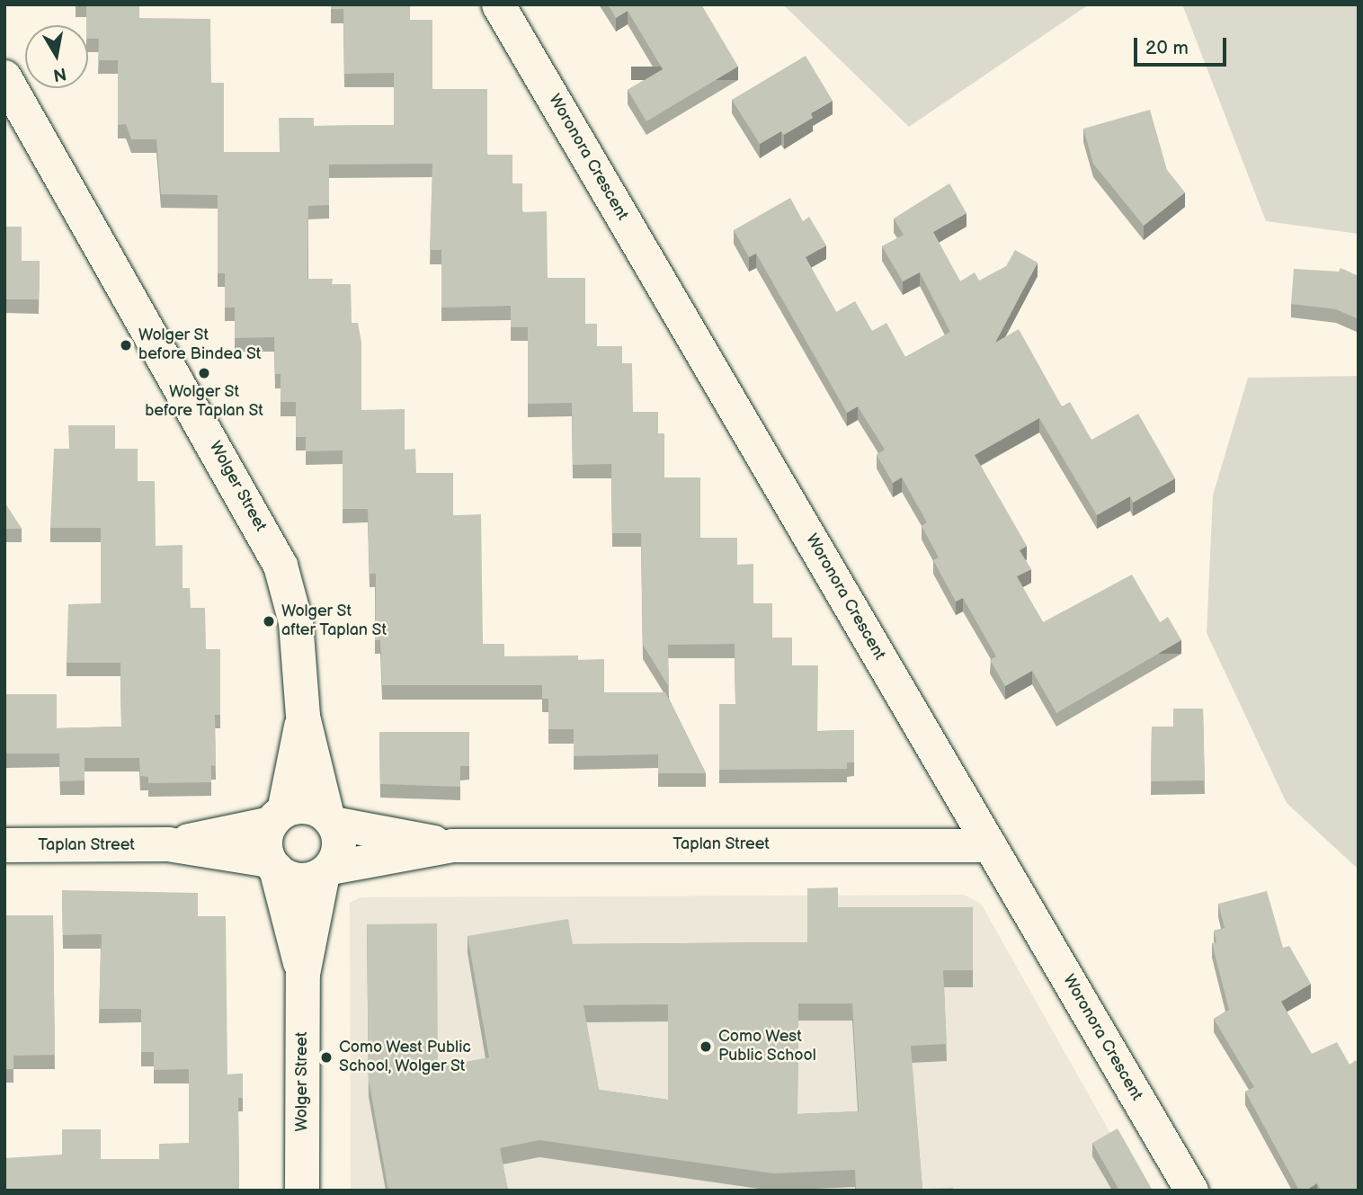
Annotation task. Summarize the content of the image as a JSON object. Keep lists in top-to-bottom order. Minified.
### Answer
{"streets":{"street":["Woronora Crescent","Wolger Street","Taplan Street"]},"crossings":[["Woronora Crescent","Taplan Street"],["Wolger Street","Taplan Street"]],"places":["Wolger St before Bindea St","Wolger St before Taplan St","Wolger St after Taplan St","Como West Public School","Como West Public School, Wolger St"],"scale_bar":"20 m","north":"bottom"}
